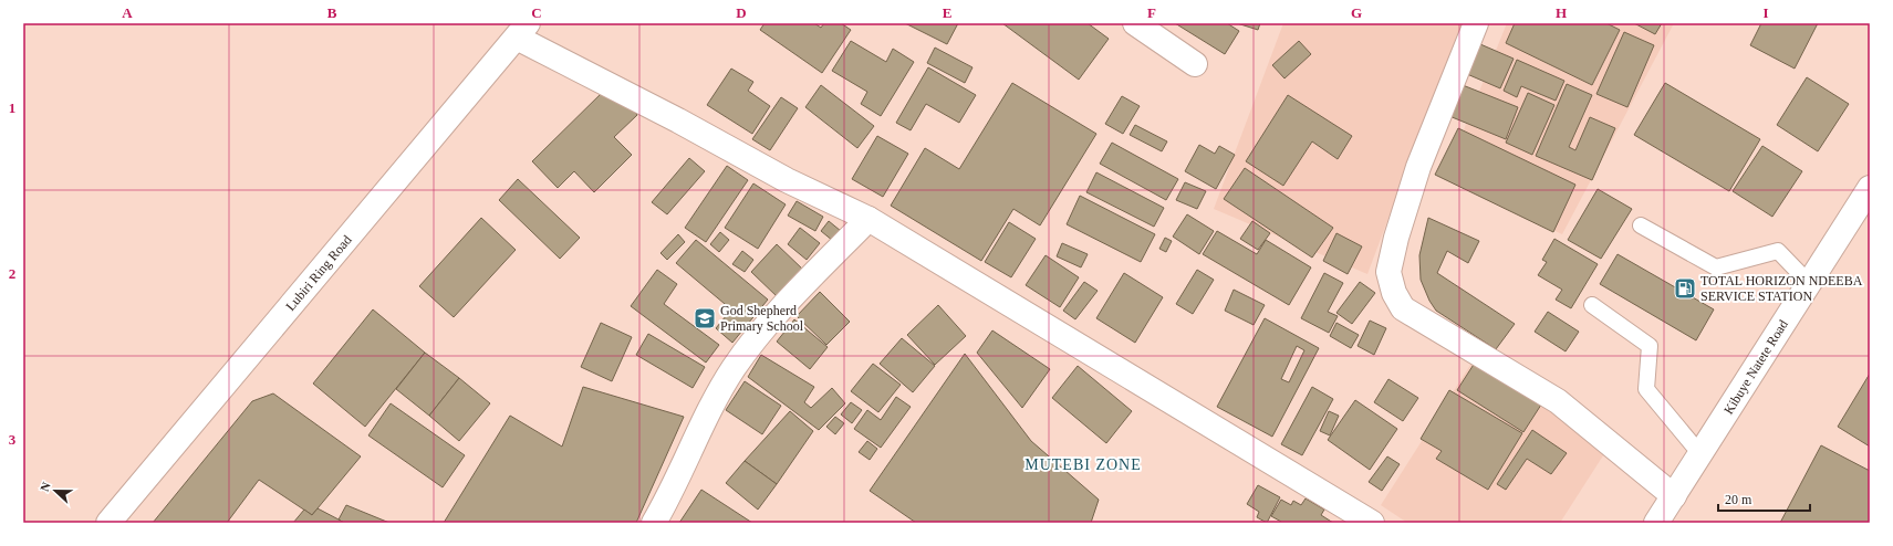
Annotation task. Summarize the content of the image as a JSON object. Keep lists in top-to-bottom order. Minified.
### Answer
{"streets":{"street":["Lubiri Ring Road","Kibuye Natete Road"]},"districts":["MUTEBI ZONE"],"places":{"fuel station":["TOTAL HORIZON NDEEBA SERVICE STATION"],"school or university":["God Shepherd Primary School"]},"scale_bar":"20 m","north":"left","grid":{"columns":["A","B","C","D","E","F","G","H","I"],"rows":["1","2","3"]}}
